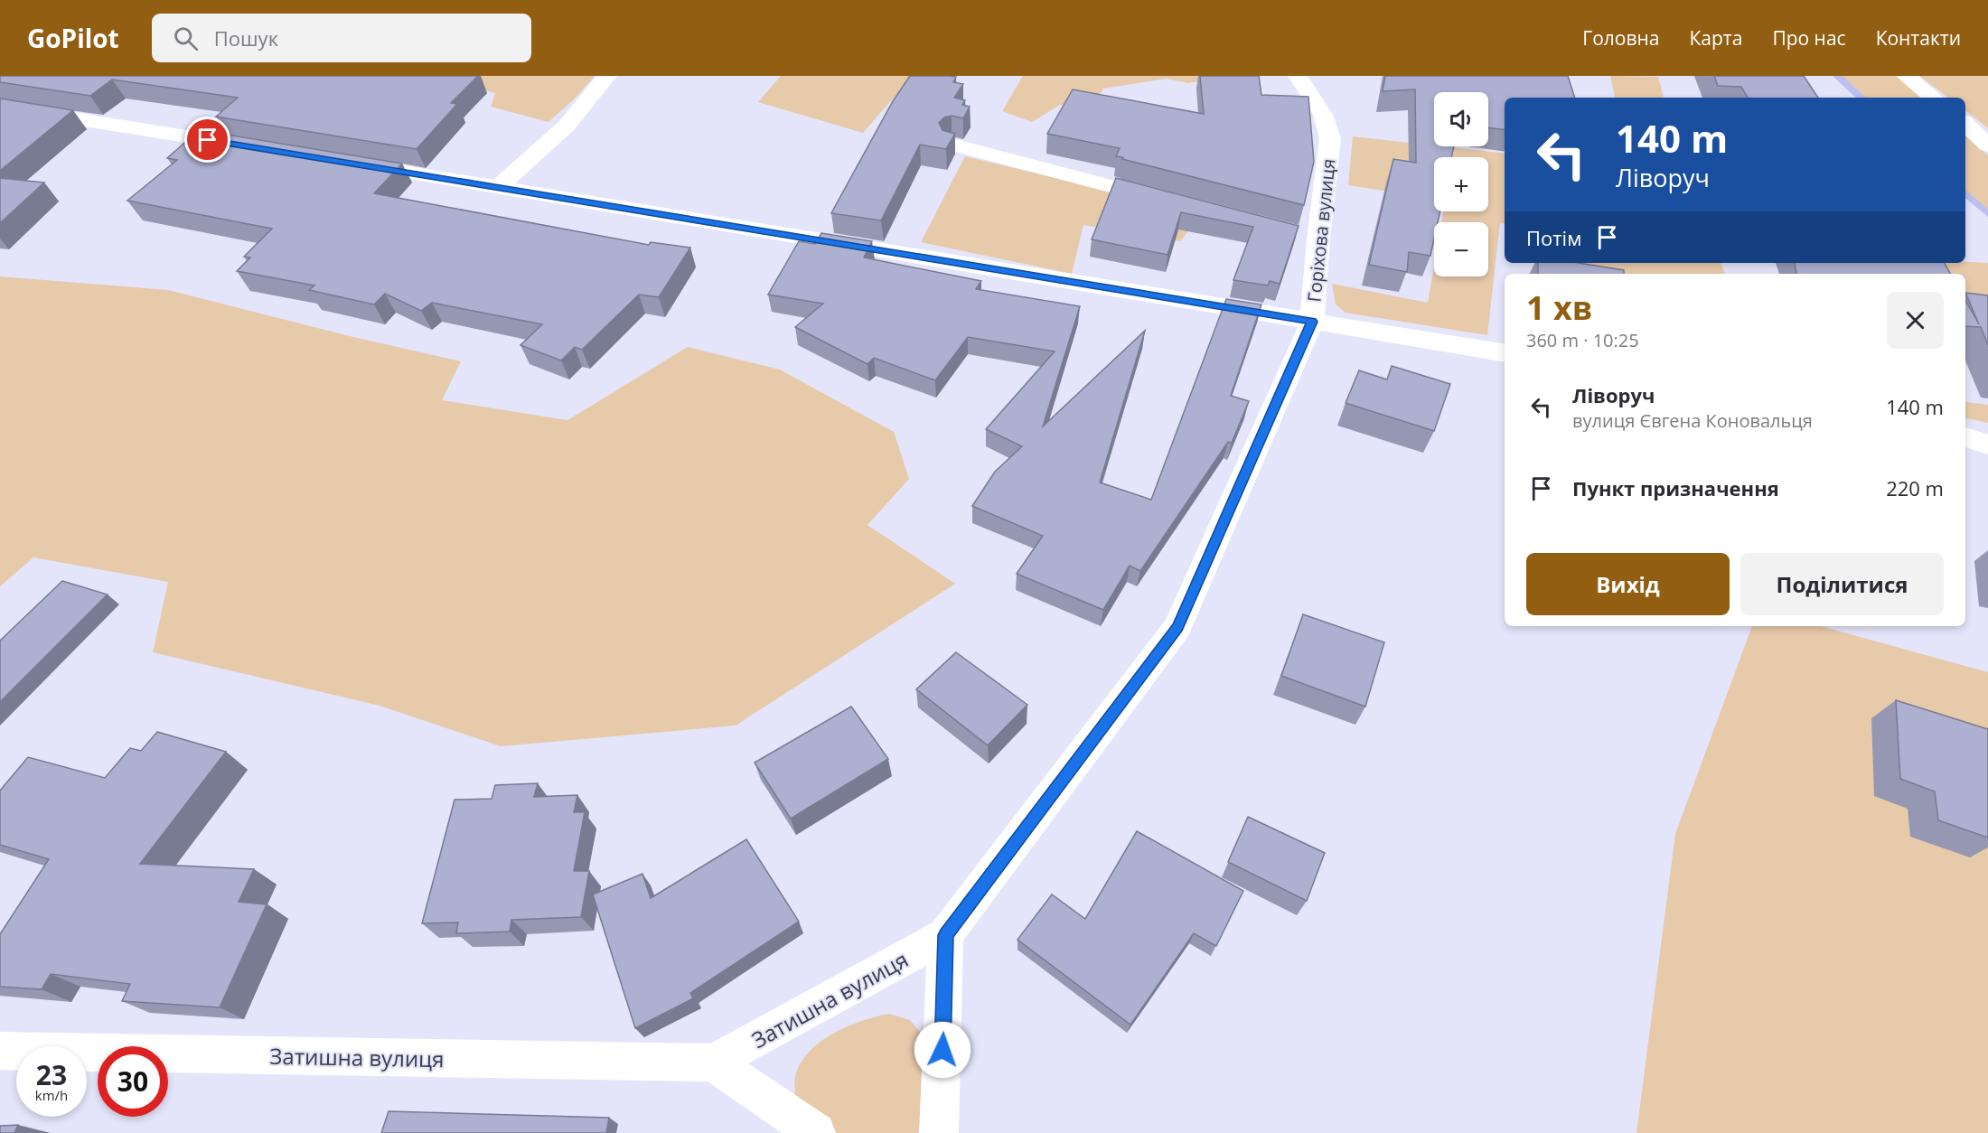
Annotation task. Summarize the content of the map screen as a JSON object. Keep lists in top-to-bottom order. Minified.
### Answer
{"streets":{"street":["Горіхова вулиця","Затишна вулиця"]},"crossings":[["Горіхова вулиця","Затишна вулиця"]],"page":{"header":"GoPilot","search":"Пошук","nav":["Головна","Карта","Про нас","Контакти"],"map_buttons":["+","−"],"turn":["140 m","Ліворуч"],"then":"Потім","heading":["1 хв","360 m · 10:25"],"list":[{"name":"Ліворуч","note":"вулиця Євгена Коновальця","value":"140 m"},{"name":"Пункт призначення","value":"220 m"}],"buttons":["Вихід","Поділитися"],"speed":"23 km/h","limit":"30"}}
